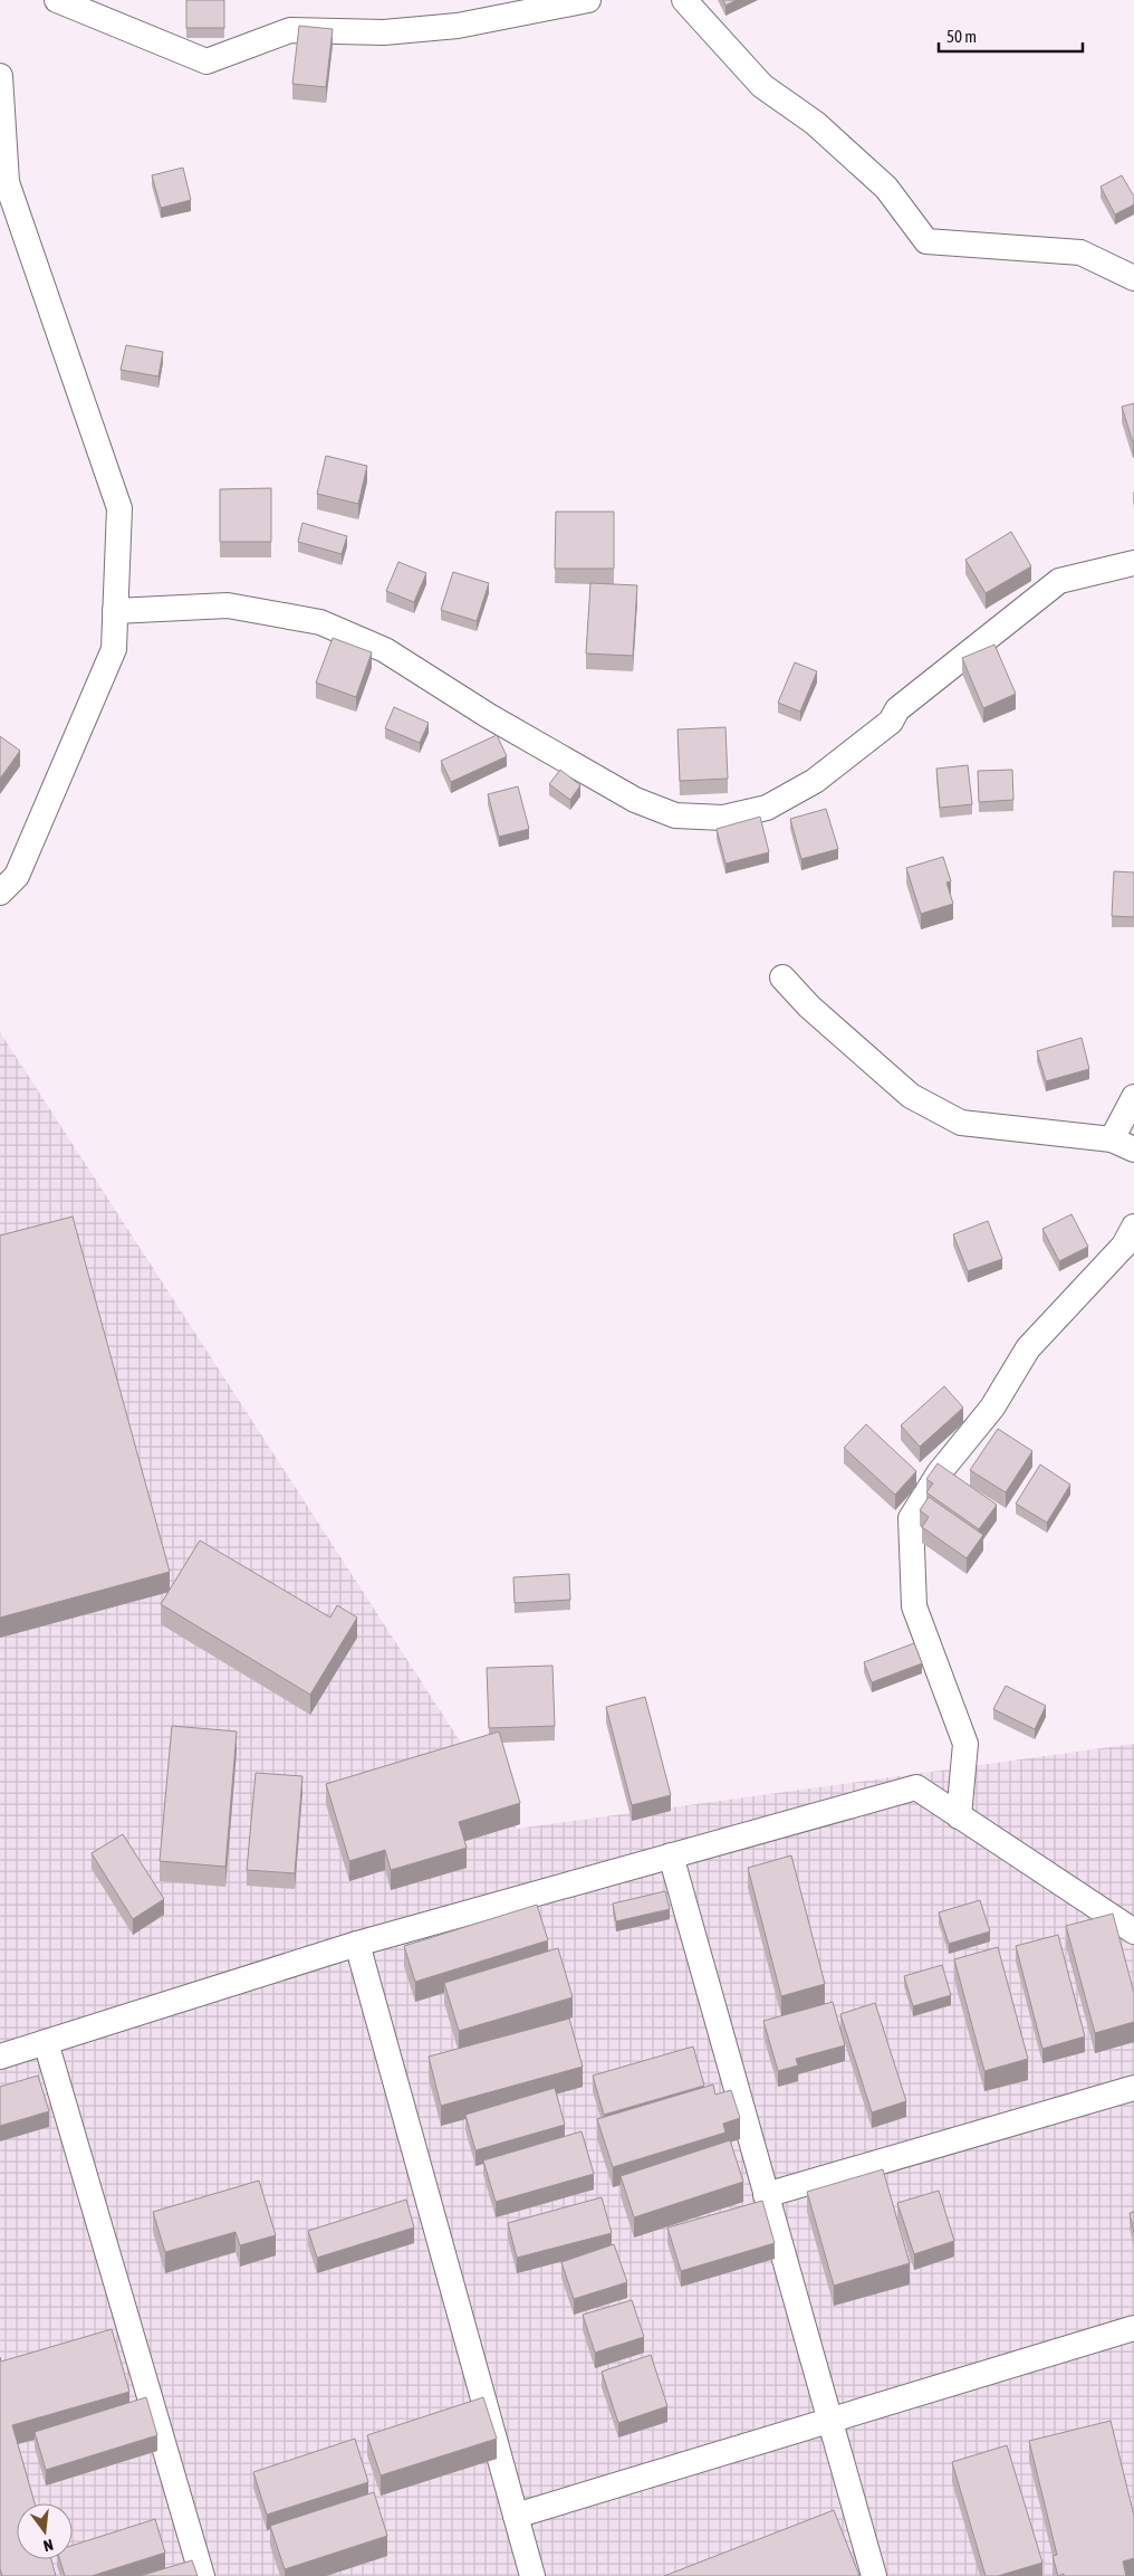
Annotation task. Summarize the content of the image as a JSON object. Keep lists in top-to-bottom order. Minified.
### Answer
{"scale_bar":"50 m","north":"bottom"}
